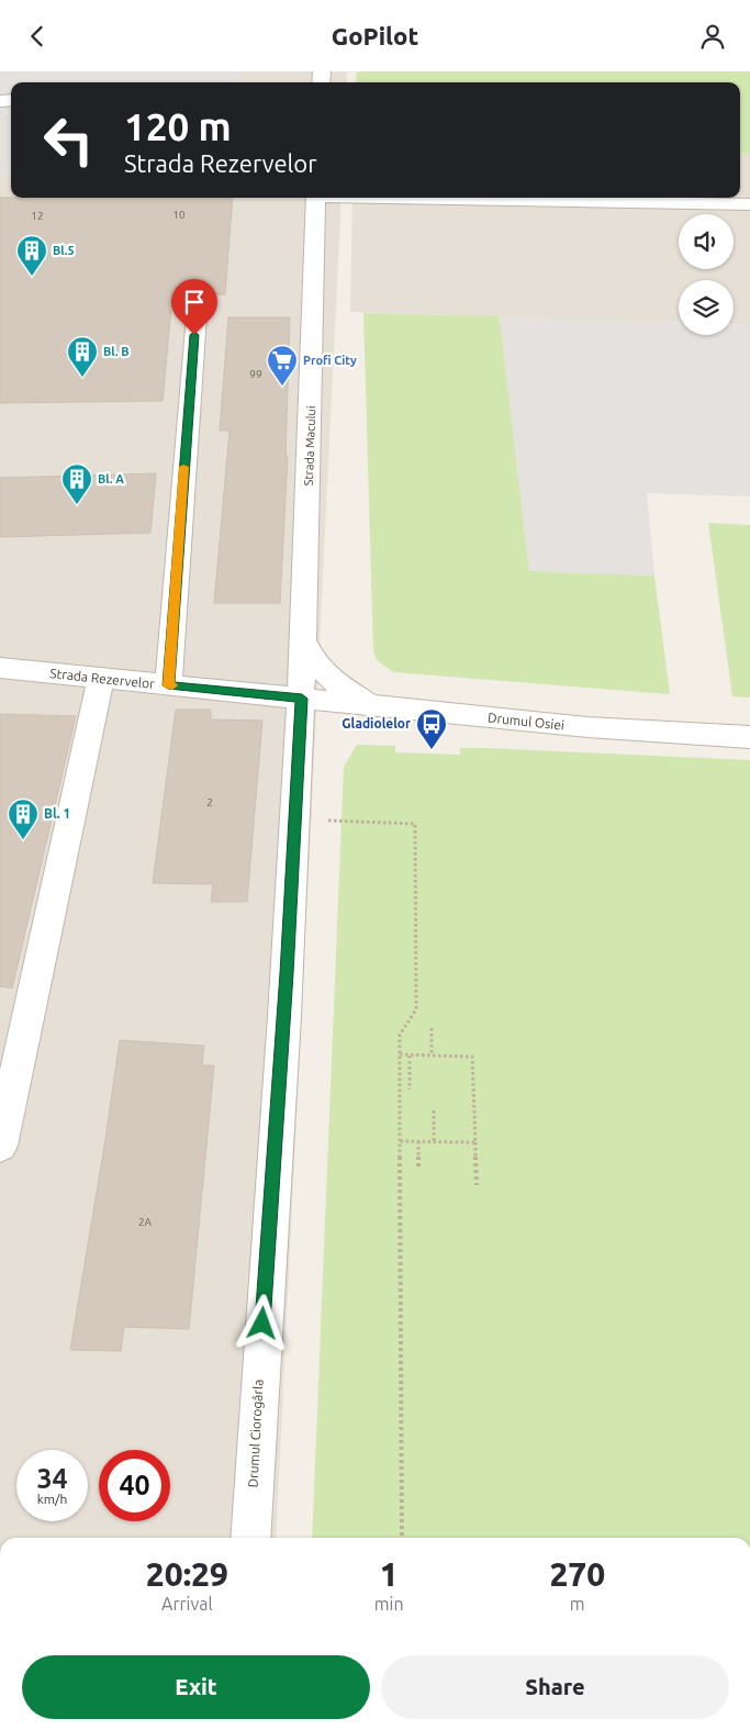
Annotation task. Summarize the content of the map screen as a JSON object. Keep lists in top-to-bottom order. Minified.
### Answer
{"streets":{"street":["Strada Macului","Strada Rezervelor","Drumul Osiei","Drumul Ciorogârla"]},"crossings":[["Strada Macului","Strada Rezervelor"],["Strada Macului","Drumul Osiei"],["Strada Macului","Drumul Ciorogârla"],["Strada Rezervelor","Drumul Osiei"],["Strada Rezervelor","Drumul Ciorogârla"],["Drumul Osiei","Drumul Ciorogârla"]],"places":{"building":["Bl.5","Bl. B","Bl. A","Bl. 1"],"supermarket":["Profi City"],"bus stop":["Gladiolelor"]},"house_numbers":["10","12","99","2","2A"],"page":{"header":"GoPilot","turn":["120 m","Strada Rezervelor"],"speed":"34 km/h","limit":"40","eta":["20:29","Arrival","1","min","270","m"],"buttons":["Exit","Share"]}}
